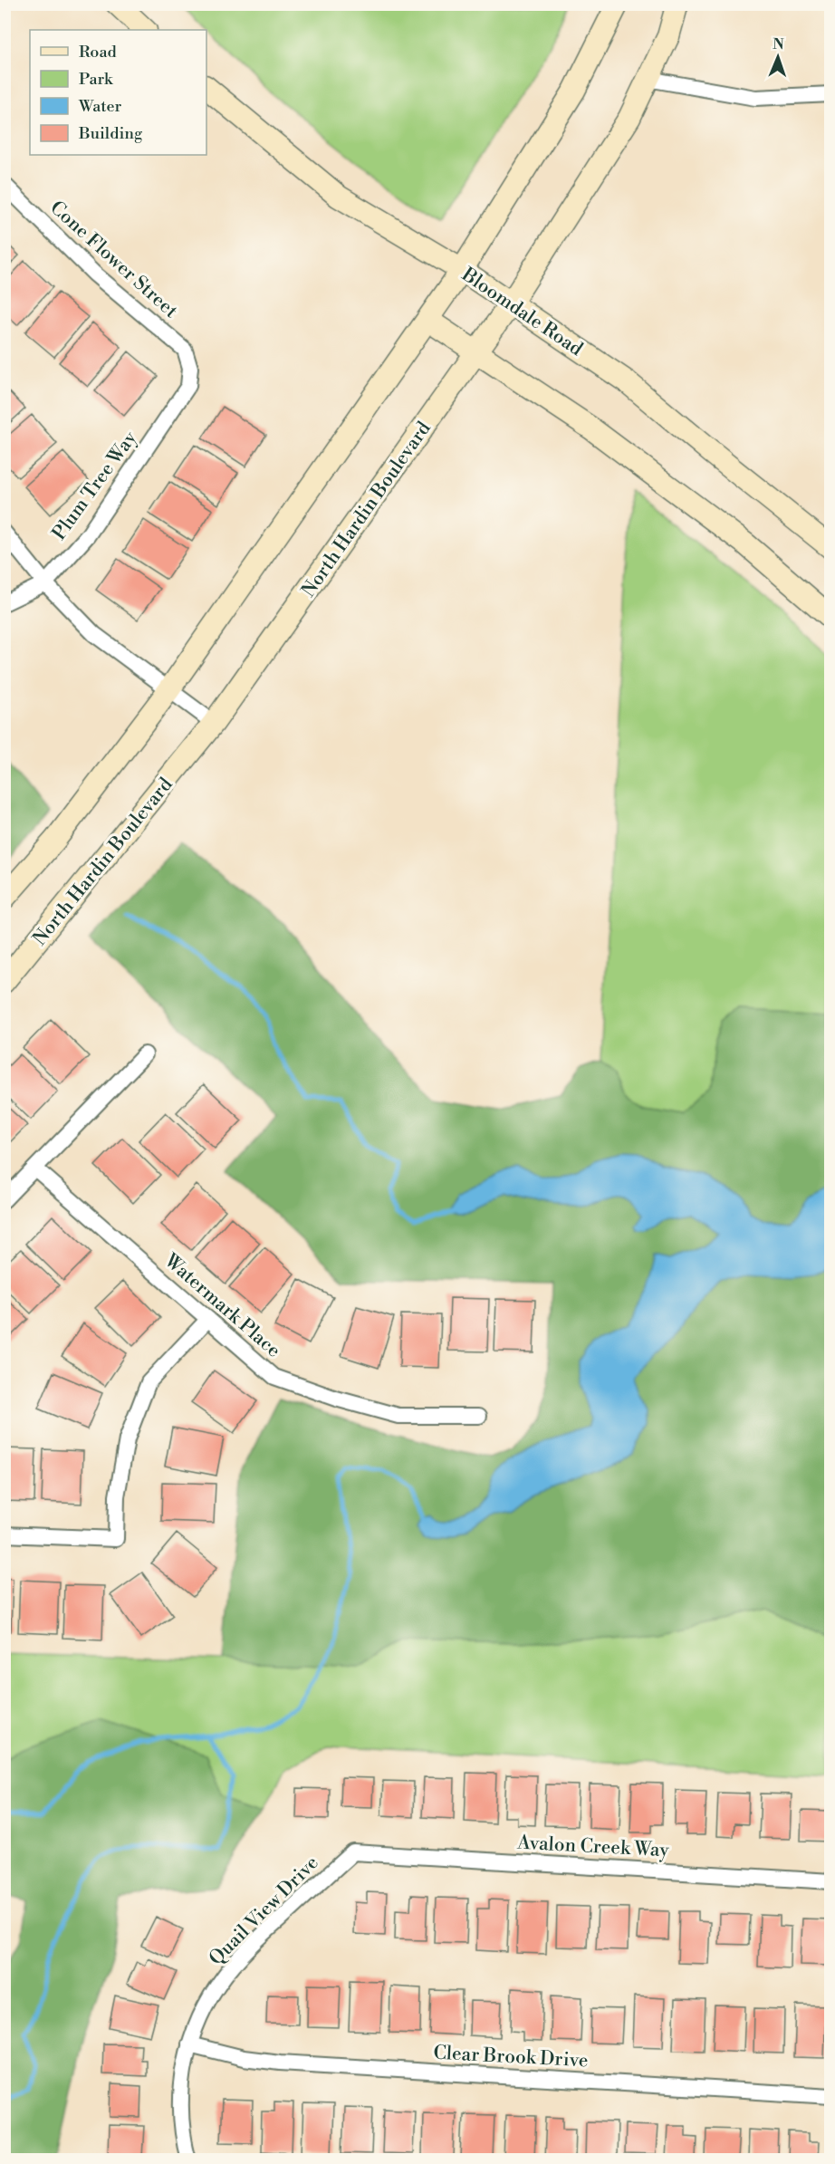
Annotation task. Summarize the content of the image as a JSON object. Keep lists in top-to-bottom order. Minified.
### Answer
{"streets":{"street":["Cone Flower Street","Bloomdale Road","Plum Tree Way","North Hardin Boulevard","Watermark Place","Avalon Creek Way","Quail View Drive","Clear Brook Drive"]},"crossings":[["Cone Flower Street","Plum Tree Way"],["Bloomdale Road","North Hardin Boulevard"],["Avalon Creek Way","Quail View Drive"],["Quail View Drive","Clear Brook Drive"]],"legend":["Road","Park","Water","Building"],"north":"top"}
